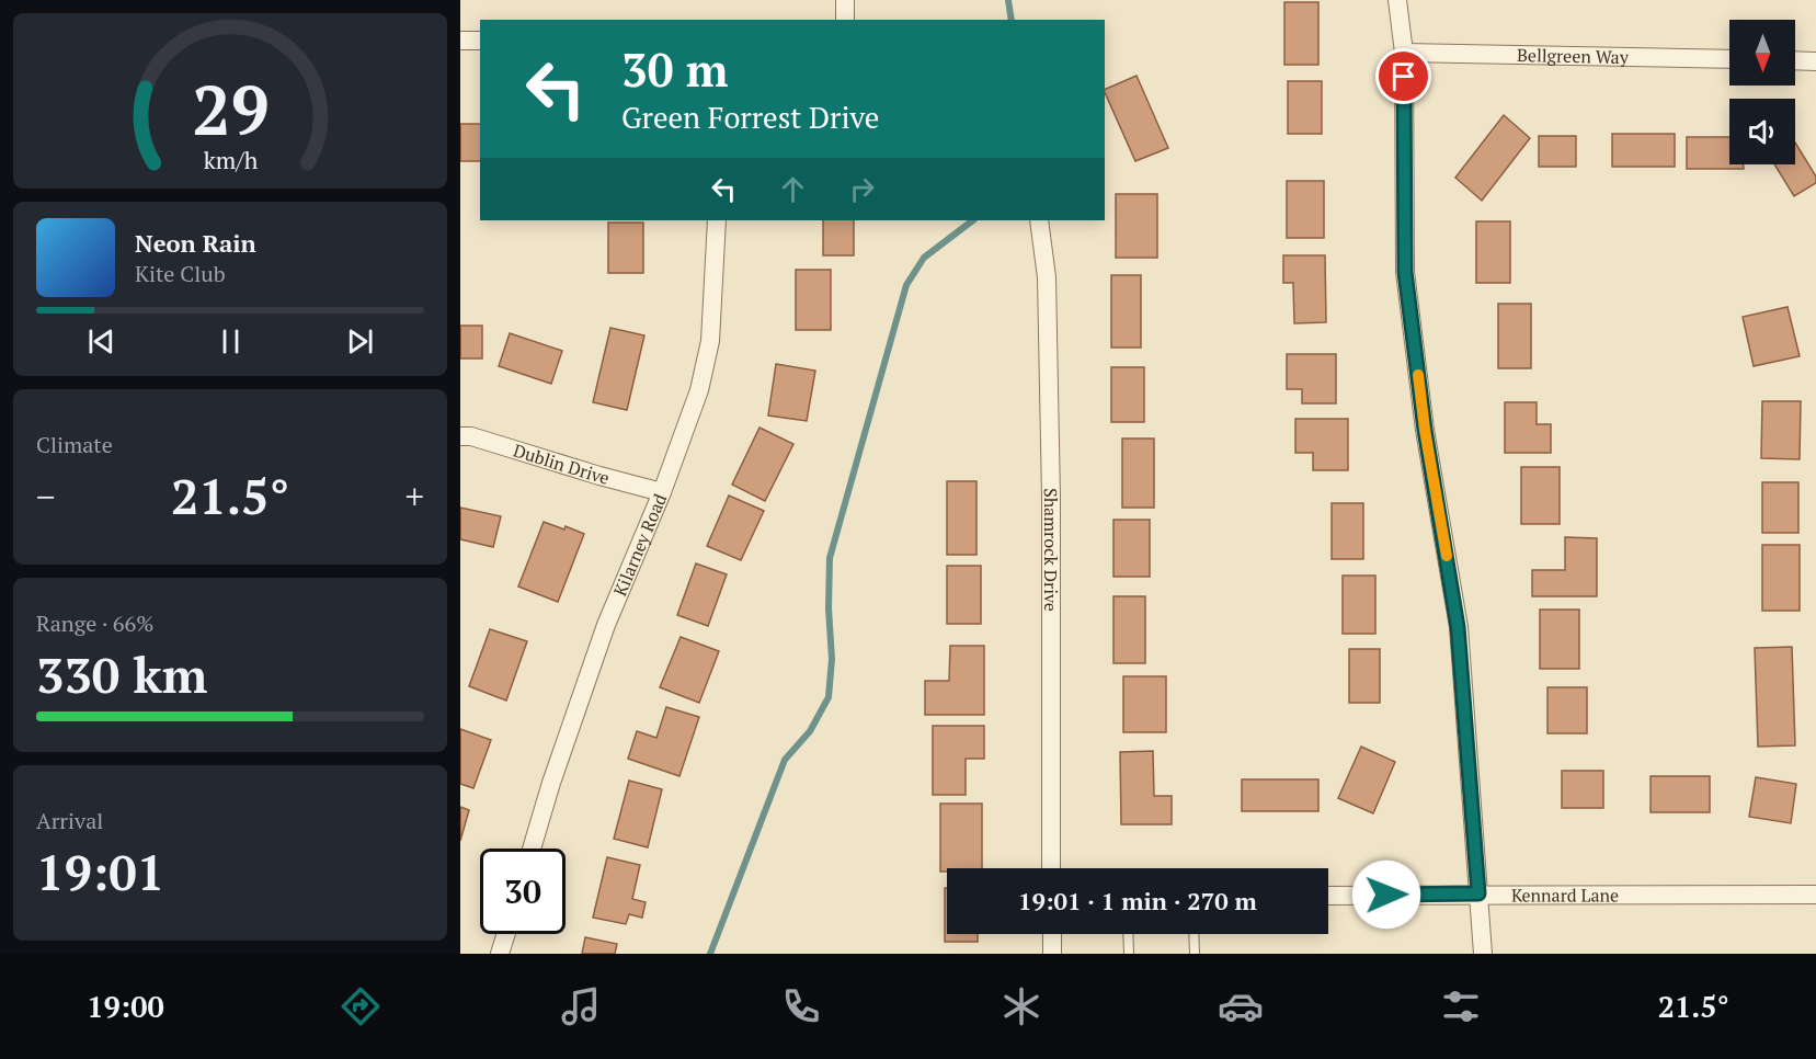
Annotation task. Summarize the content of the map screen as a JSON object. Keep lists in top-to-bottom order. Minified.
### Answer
{"streets":{"street":["Bellgreen Way","Dublin Drive","Kilarney Road","Shamrock Drive","Kennard Lane"]},"crossings":[["Dublin Drive","Kilarney Road"]],"north":"bottom","page":{"turn":["30 m","Green Forrest Drive"],"song":["Neon Rain","Kite Club"],"tile":["Climate",["Range · 66%","330 km"],["Arrival","19:01"]],"heat":["−","21.5°","+"],"limit":"30","trip":"19:01 · 1 min · 270 m","tabs":["19:00","21.5°"],"gauge":["29","km/h"]}}
